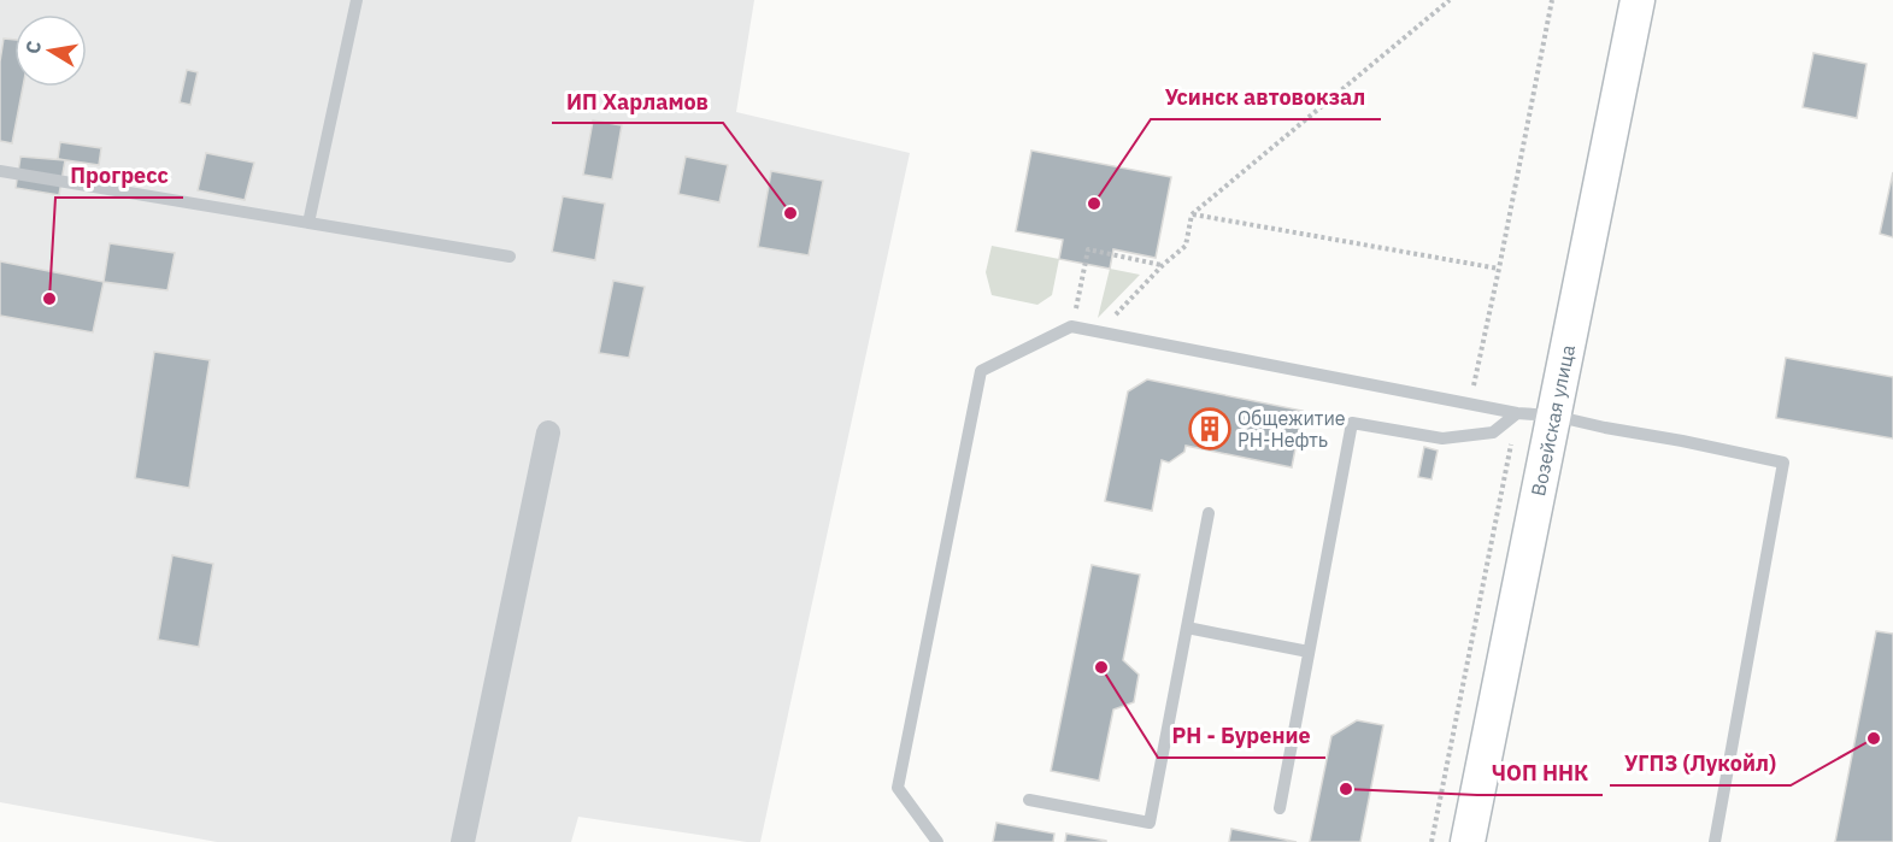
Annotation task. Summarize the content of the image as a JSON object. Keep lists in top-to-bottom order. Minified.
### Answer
{"streets":{"main road":["Возейская улица"]},"places":{"other":["Усинск автовокзал","ИП Харламов","Прогресс","РН - Бурение","УГПЗ (Лукойл)","ЧОП ННК"],"building":["Общежитие РН-Нефть"]},"north":"left"}
